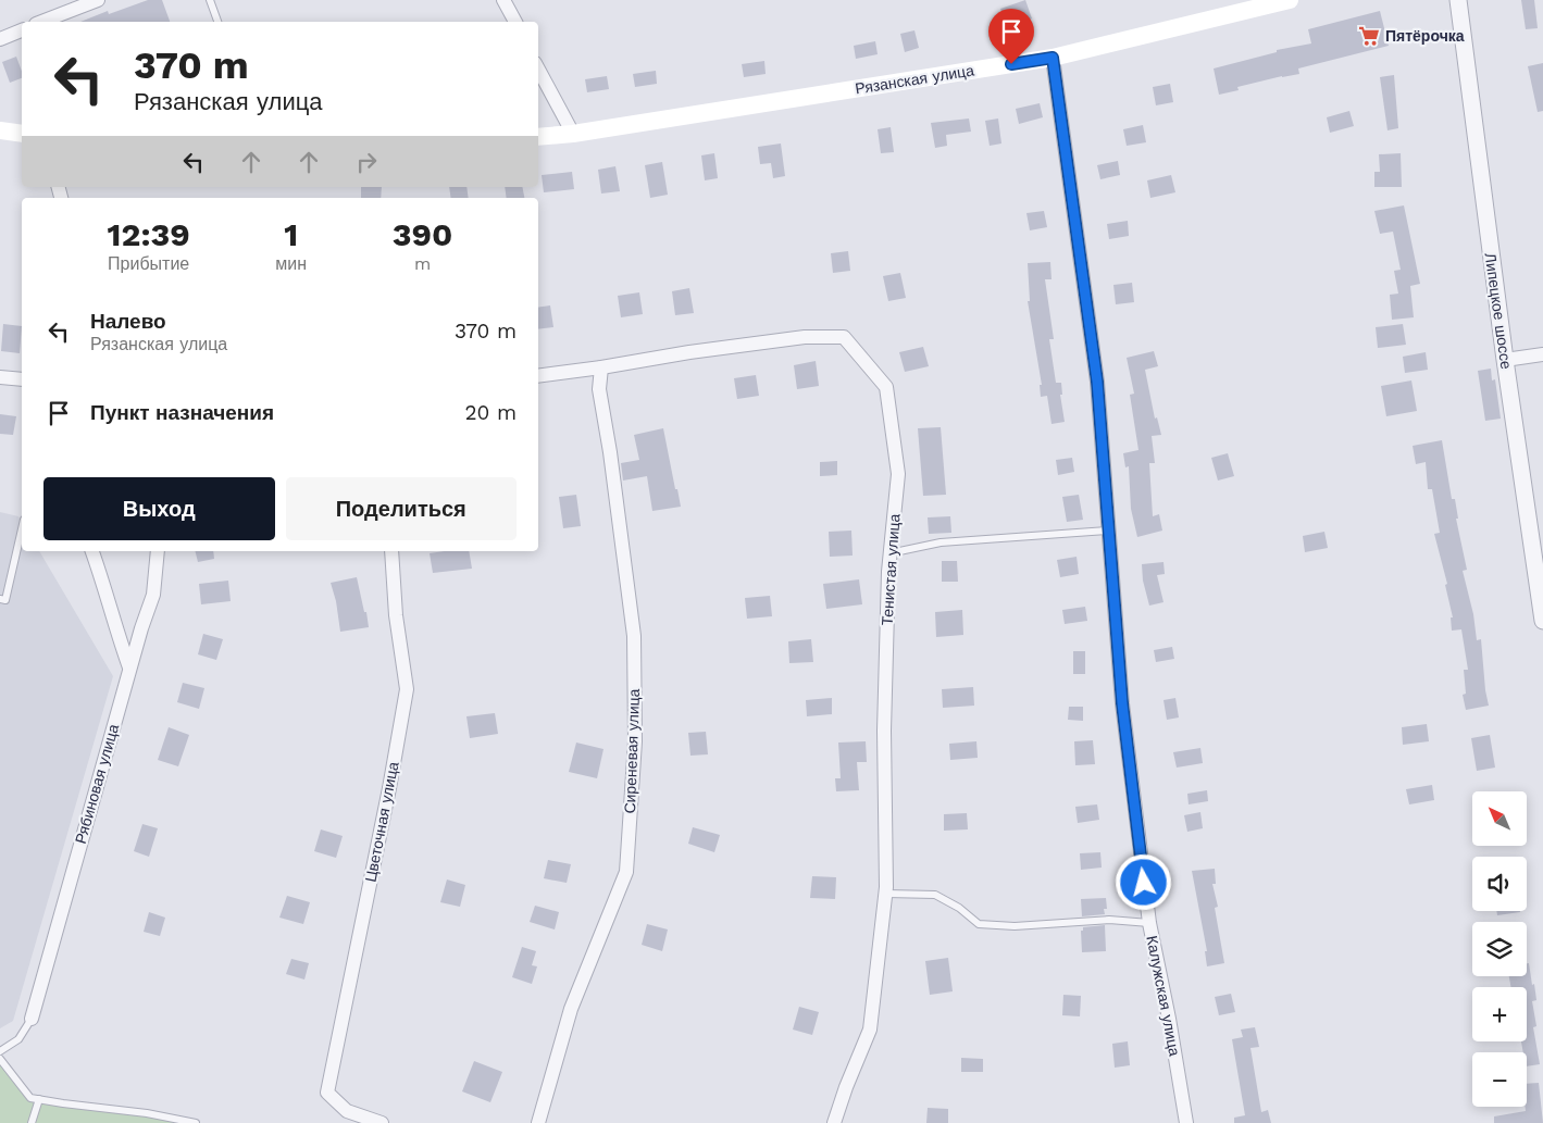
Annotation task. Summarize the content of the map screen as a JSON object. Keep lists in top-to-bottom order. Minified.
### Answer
{"streets":{"main road":["Рязанская улица"],"street":["Липецкое шоссе","Тенистая улица","Сиреневая улица","Рябиновая улица","Цветочная улица","Калужская улица"]},"crossings":[["Рязанская улица","Калужская улица"],["Тенистая улица","Сиреневая улица"]],"places":{"supermarket":["Пятёрочка"]},"north":"top left","page":{"turn":["370 m","Рязанская улица"],"eta":["12:39","Прибытие","1","мин","390","m"],"list":[{"name":"Налево","note":"Рязанская улица","value":"370 m"},{"name":"Пункт назначения","value":"20 m"}],"buttons":["Выход","Поделиться"],"map_buttons":["+","−"]}}
